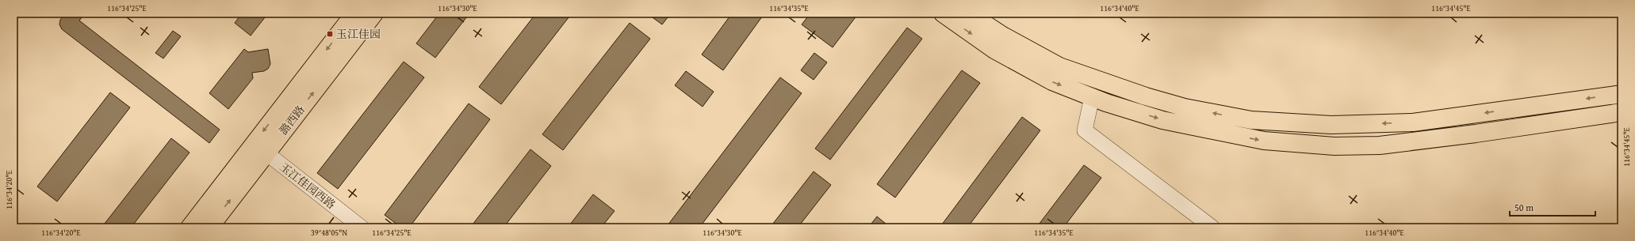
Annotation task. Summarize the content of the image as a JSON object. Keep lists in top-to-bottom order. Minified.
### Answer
{"streets":{"main road":["潞西路"],"street":["玉江佳园西路"]},"crossings":[["潞西路","玉江佳园西路"]],"places":{"transit":["玉江佳园"]},"scale_bar":"50 m","coordinates":["116°34'25\"E","116°34'30\"E","116°34'35\"E","116°34'40\"E","116°34'45\"E","116°34'20\"E","39°48'05\"N"]}
